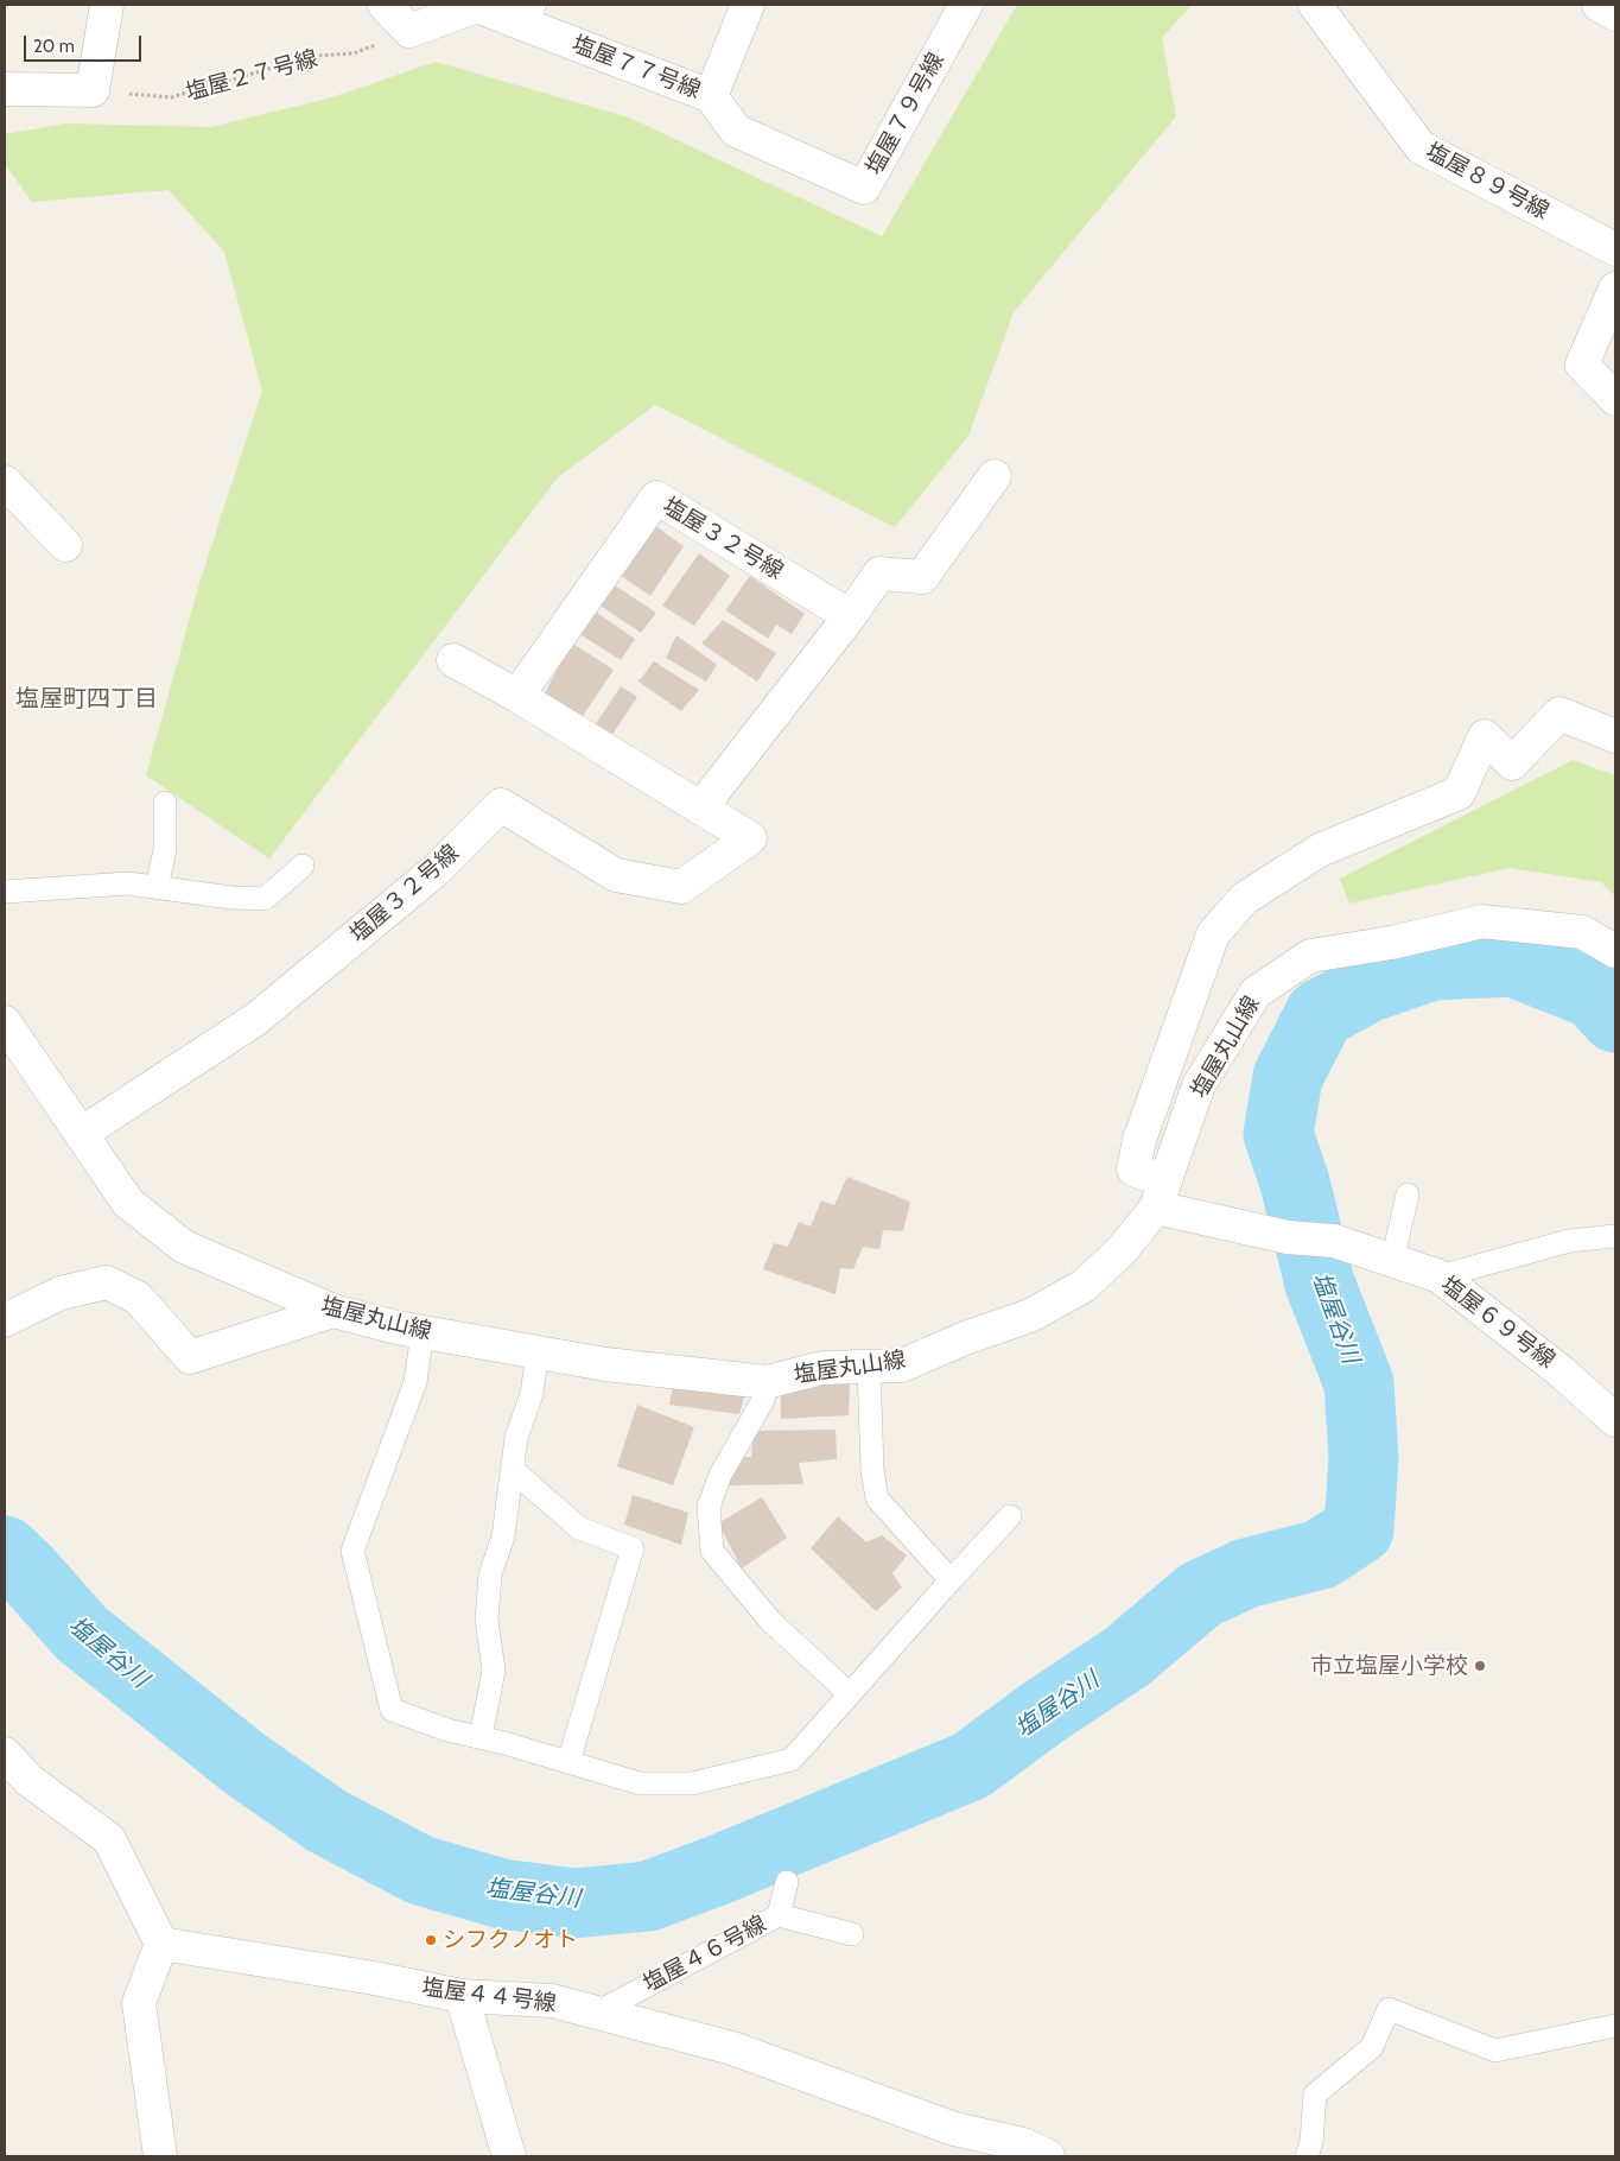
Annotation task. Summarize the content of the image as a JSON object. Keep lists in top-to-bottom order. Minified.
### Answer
{"streets":{"street":["塩屋７７号線","塩屋７９号線","塩屋８９号線","塩屋３２号線","塩屋丸山線","塩屋６９号線","塩屋４４号線"],"lane":["塩屋４６号線"],"path":["塩屋２７号線"]},"crossings":[["塩屋７７号線","塩屋７９号線"],["塩屋３２号線","塩屋丸山線"],["塩屋丸山線","塩屋６９号線"],["塩屋４６号線","塩屋４４号線"]],"districts":["塩屋町四丁目"],"water":["塩屋谷川"],"places":["市立塩屋小学校","シフクノオト"],"scale_bar":"20 m"}
